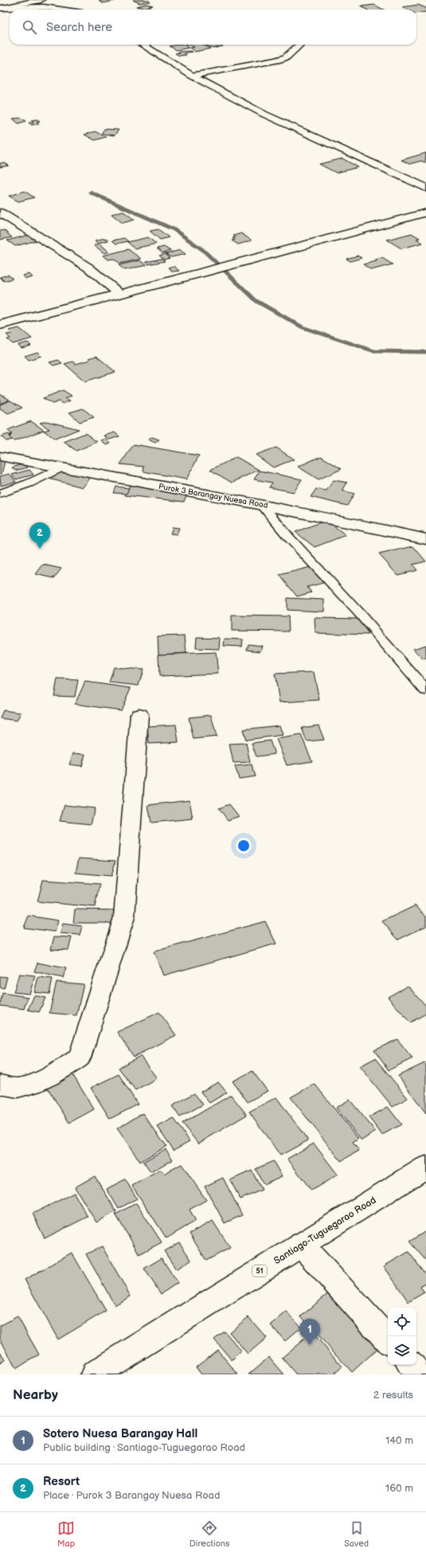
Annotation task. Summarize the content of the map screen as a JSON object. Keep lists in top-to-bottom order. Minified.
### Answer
{"streets":{"main road":["Purok 3 Barangay Nuesa Road","Santiago-Tuguegarao Road","51"]},"page":{"search":"Search here","pins":["2","1"],"heading":["Nearby","2 results"],"list":[{"mark":"1","name":"Sotero Nuesa Barangay Hall","note":"Public building · Santiago-Tuguegarao Road","value":"140 m"},{"mark":"2","name":"Resort","note":"Place · Purok 3 Barangay Nuesa Road","value":"160 m"}],"nav":["Map","Directions","Saved"]}}
